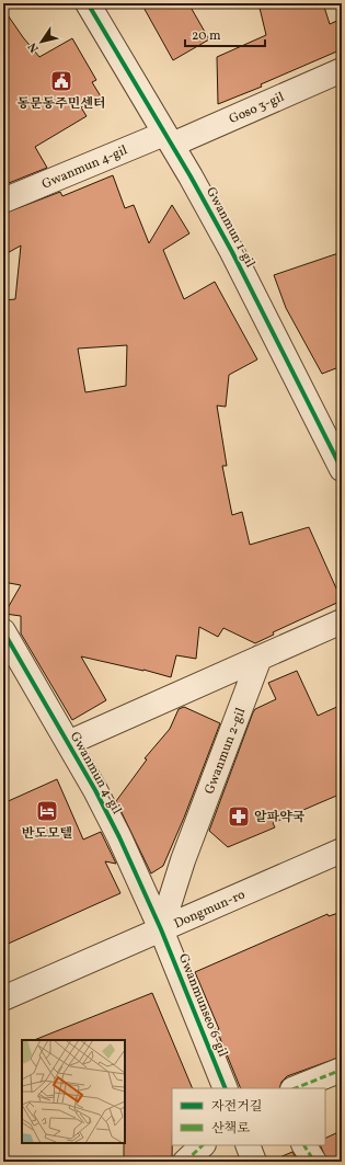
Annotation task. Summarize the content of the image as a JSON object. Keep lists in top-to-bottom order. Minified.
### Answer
{"streets":{"street":["Goso 3-gil","Gwanmun 4-gil","Gwanmun 1-gil","Gwanmun 2-gil","Dongmun-ro","Gwanmunseo 6-gil"]},"crossings":[["Goso 3-gil","Gwanmun 4-gil"],["Goso 3-gil","Gwanmun 1-gil"],["Gwanmun 4-gil","Gwanmun 1-gil"],["Gwanmun 4-gil","Gwanmun 2-gil"],["Gwanmun 4-gil","Dongmun-ro"],["Gwanmun 4-gil","Gwanmunseo 6-gil"],["Gwanmun 2-gil","Dongmun-ro"],["Gwanmun 2-gil","Gwanmunseo 6-gil"],["Dongmun-ro","Gwanmunseo 6-gil"]],"places":{"public building":["동문동주민센터"],"hotel":["반도모텔"],"pharmacy":["알파약국"]},"legend":["자전거길","산책로"],"scale_bar":"20 m","north":"bottom left"}
